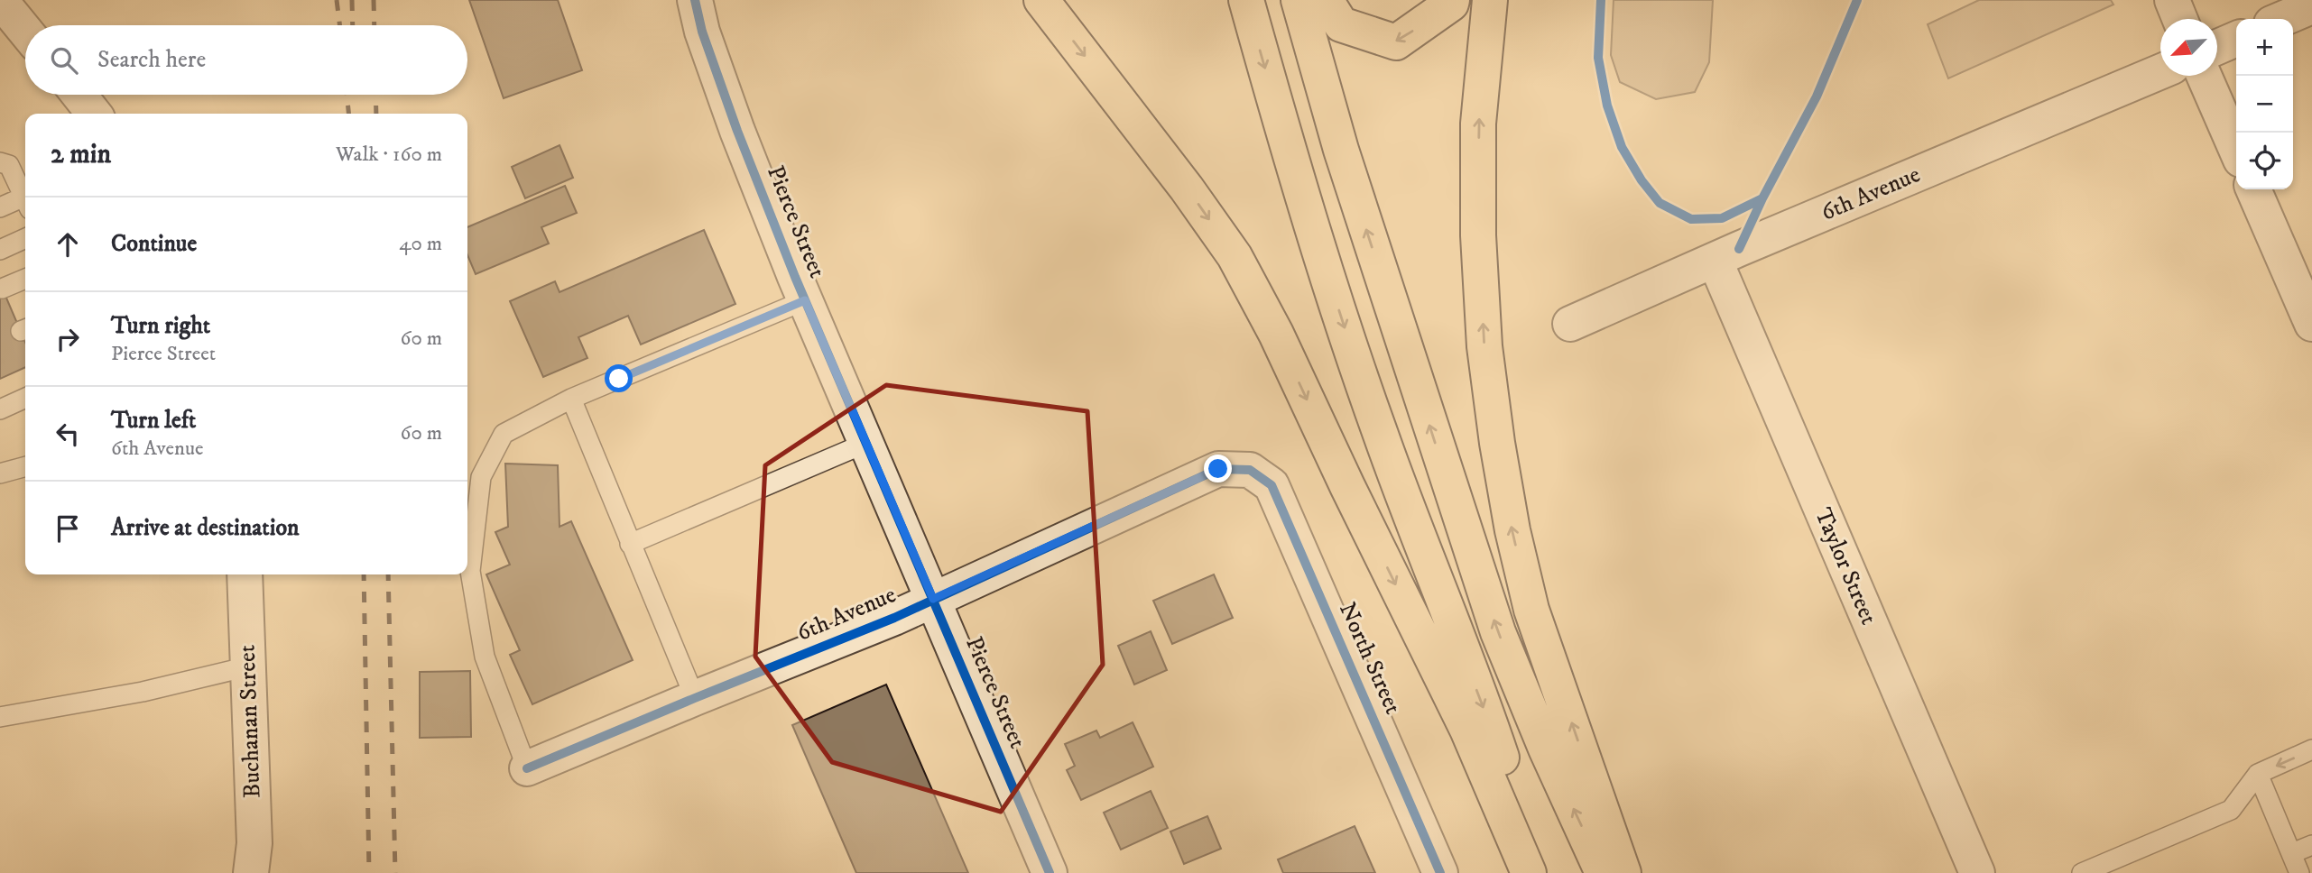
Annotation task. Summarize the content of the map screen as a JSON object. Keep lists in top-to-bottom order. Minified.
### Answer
{"streets":{"street":["6th Avenue","Pierce Street","Taylor Street","North Street","Buchanan Street"]},"crossings":[["6th Avenue","Pierce Street"],["6th Avenue","Taylor Street"],["6th Avenue","North Street"]],"north":"bottom left","page":{"map_buttons":["+","−"],"search":"Search here","heading":["2 min","Walk · 160 m"],"list":[["Continue","40 m"],["Turn right","Pierce Street","60 m"],["Turn left","6th Avenue","60 m"],"Arrive at destination"]}}
